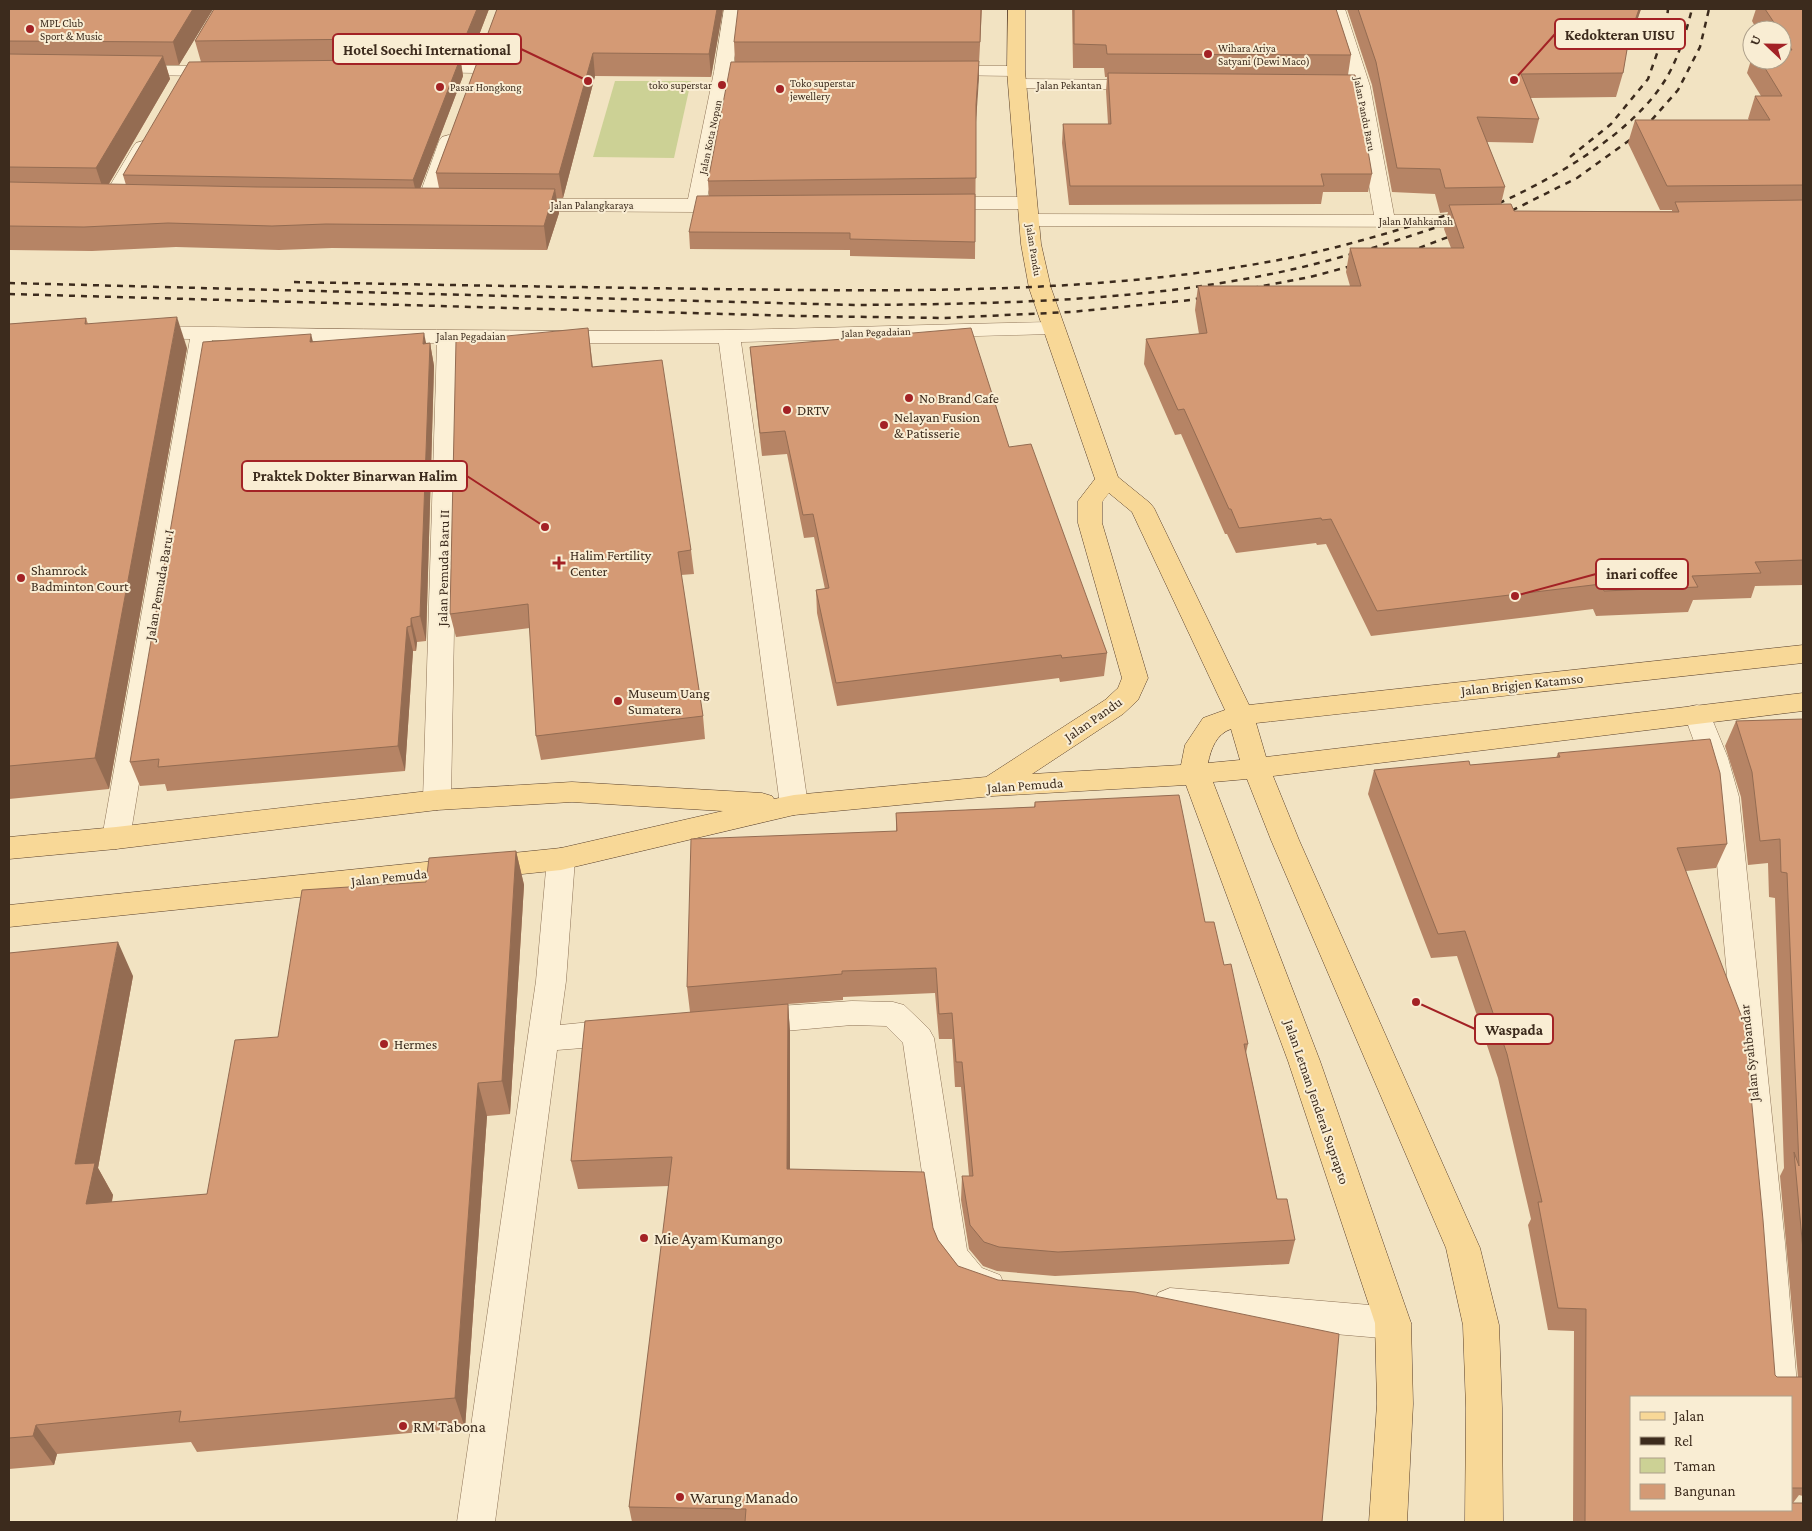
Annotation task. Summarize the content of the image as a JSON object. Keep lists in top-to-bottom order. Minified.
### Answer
{"streets":{"main road":["Jalan Pandu","Jalan Brigjen Katamso","Jalan Pemuda","Jalan Letnan Jenderal Suprapto"],"street":["Jalan Pekantan","Jalan Pandu Baru","Jalan Kota Nopan","Jalan Palangkaraya","Jalan Mahkamah","Jalan Pegadaian","Jalan Pemuda Baru II","Jalan Pemuda Baru I","Jalan Syahbandar"]},"crossings":[["Jalan Pekantan","Jalan Pandu"],["Jalan Pandu Baru","Jalan Mahkamah"],["Jalan Kota Nopan","Jalan Palangkaraya"],["Jalan Mahkamah","Jalan Pandu"],["Jalan Pandu","Jalan Pegadaian"],["Jalan Pandu","Jalan Pemuda"],["Jalan Pegadaian","Jalan Pemuda Baru II"],["Jalan Pegadaian","Jalan Pemuda Baru I"],["Jalan Pemuda Baru II","Jalan Pemuda"],["Jalan Pemuda Baru I","Jalan Pemuda"],["Jalan Brigjen Katamso","Jalan Letnan Jenderal Suprapto"],["Jalan Pemuda","Jalan Letnan Jenderal Suprapto"]],"places":{"other":["MPL Club Sport & Music","Wihara Ariya Satyani (Dewi Maco)","Kedokteran UISU","Hotel Soechi International","toko superstar","Pasar Hongkong","Toko superstar jewellery","No Brand Cafe","DRTV","Nelayan Fusion & Patisserie","Praktek Dokter Binarwan Halim","Shamrock Badminton Court","inari coffee","Museum Uang Sumatera","Waspada","Hermes","Mie Ayam Kumango","RM Tabona","Warung Manado"],"health":["Halim Fertility Center"]},"legend":["Jalan","Rel","Taman","Bangunan"],"north":"left"}
